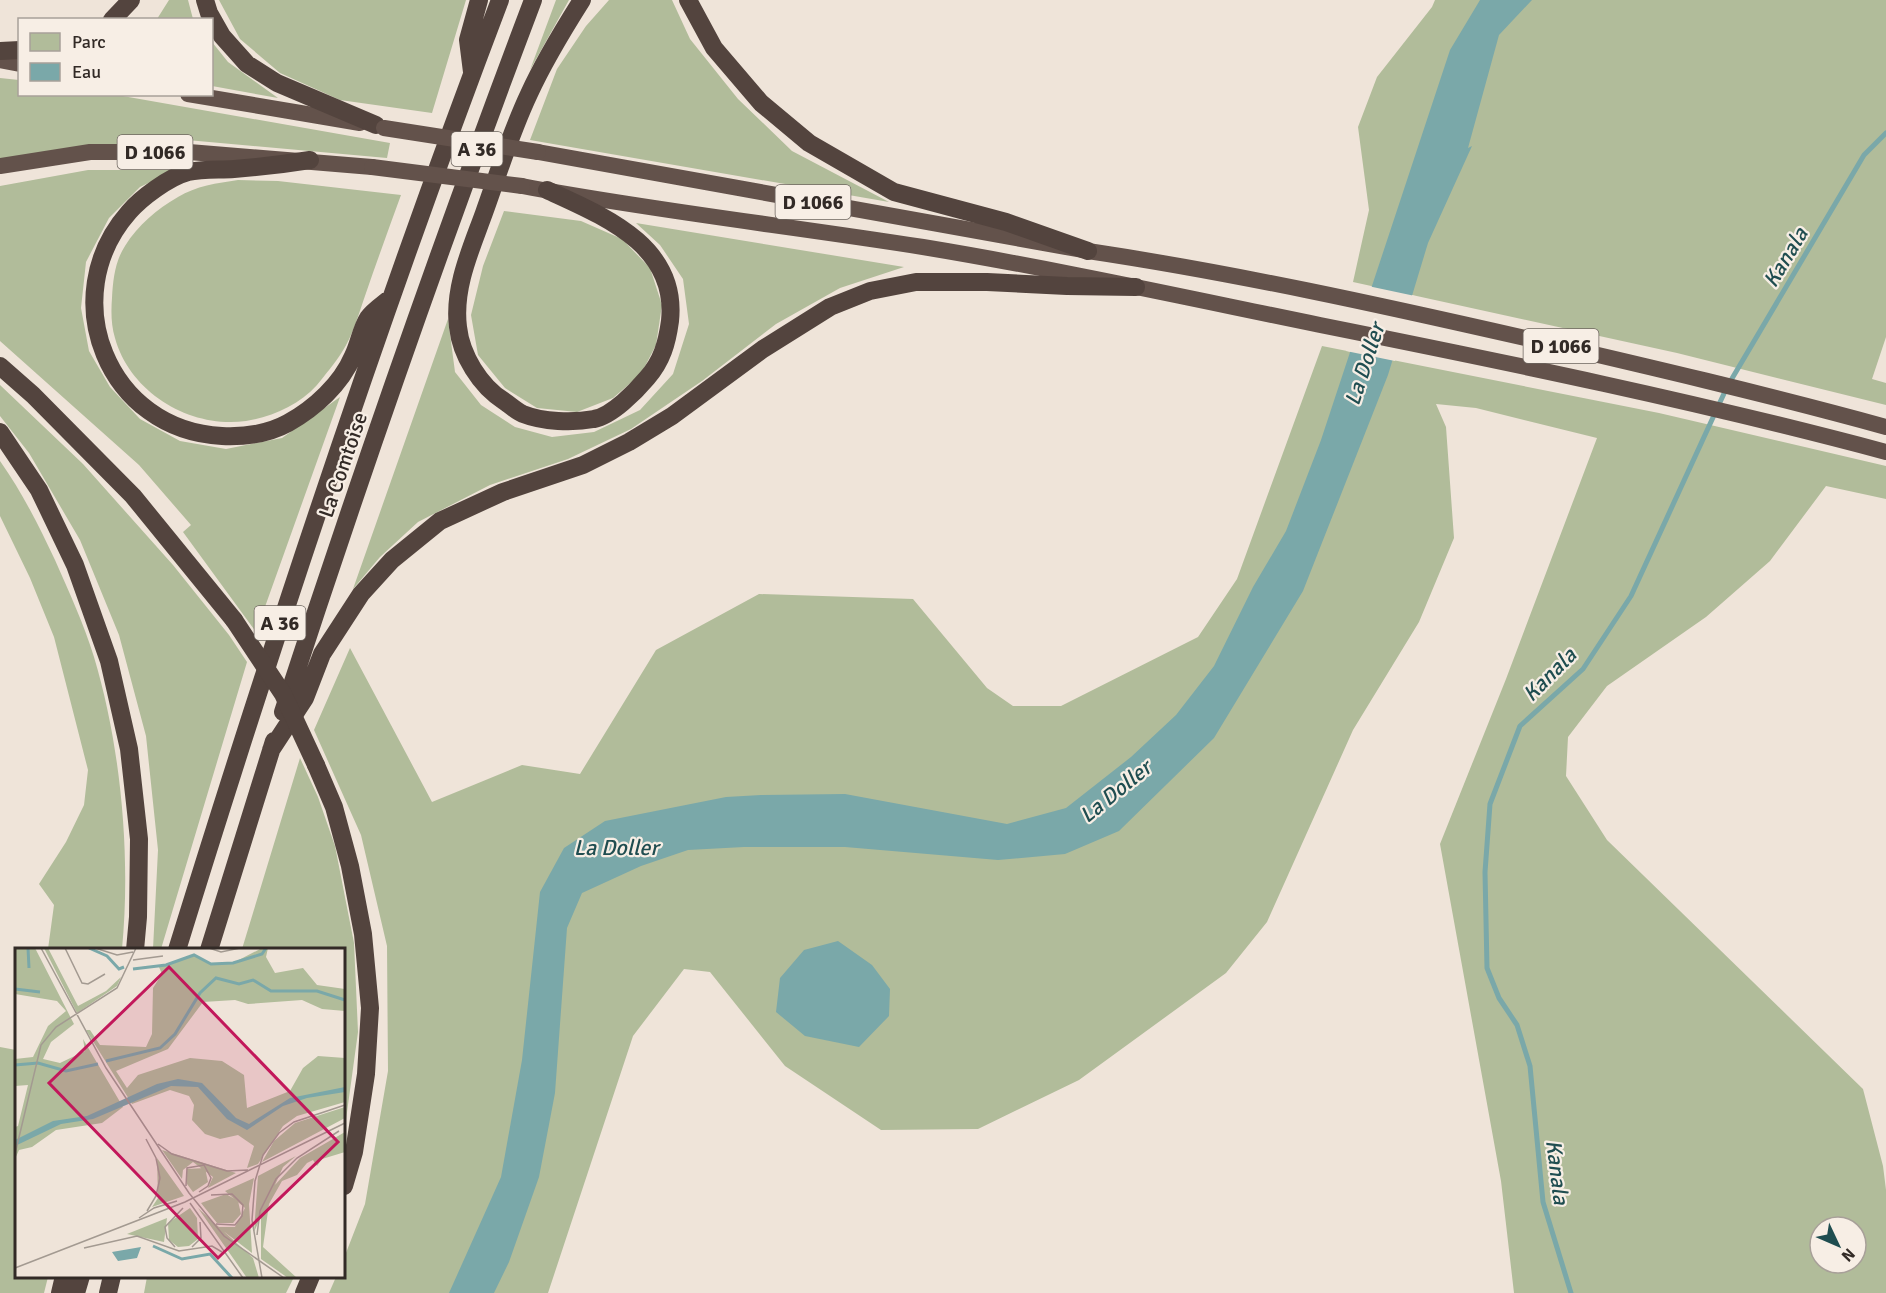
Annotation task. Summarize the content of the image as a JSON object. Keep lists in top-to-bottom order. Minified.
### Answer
{"streets":{"highway":["A 36","D 1066","La Comtoise"]},"water":["Kanala","La Doller"],"legend":["Parc","Eau"],"north":"bottom right"}
